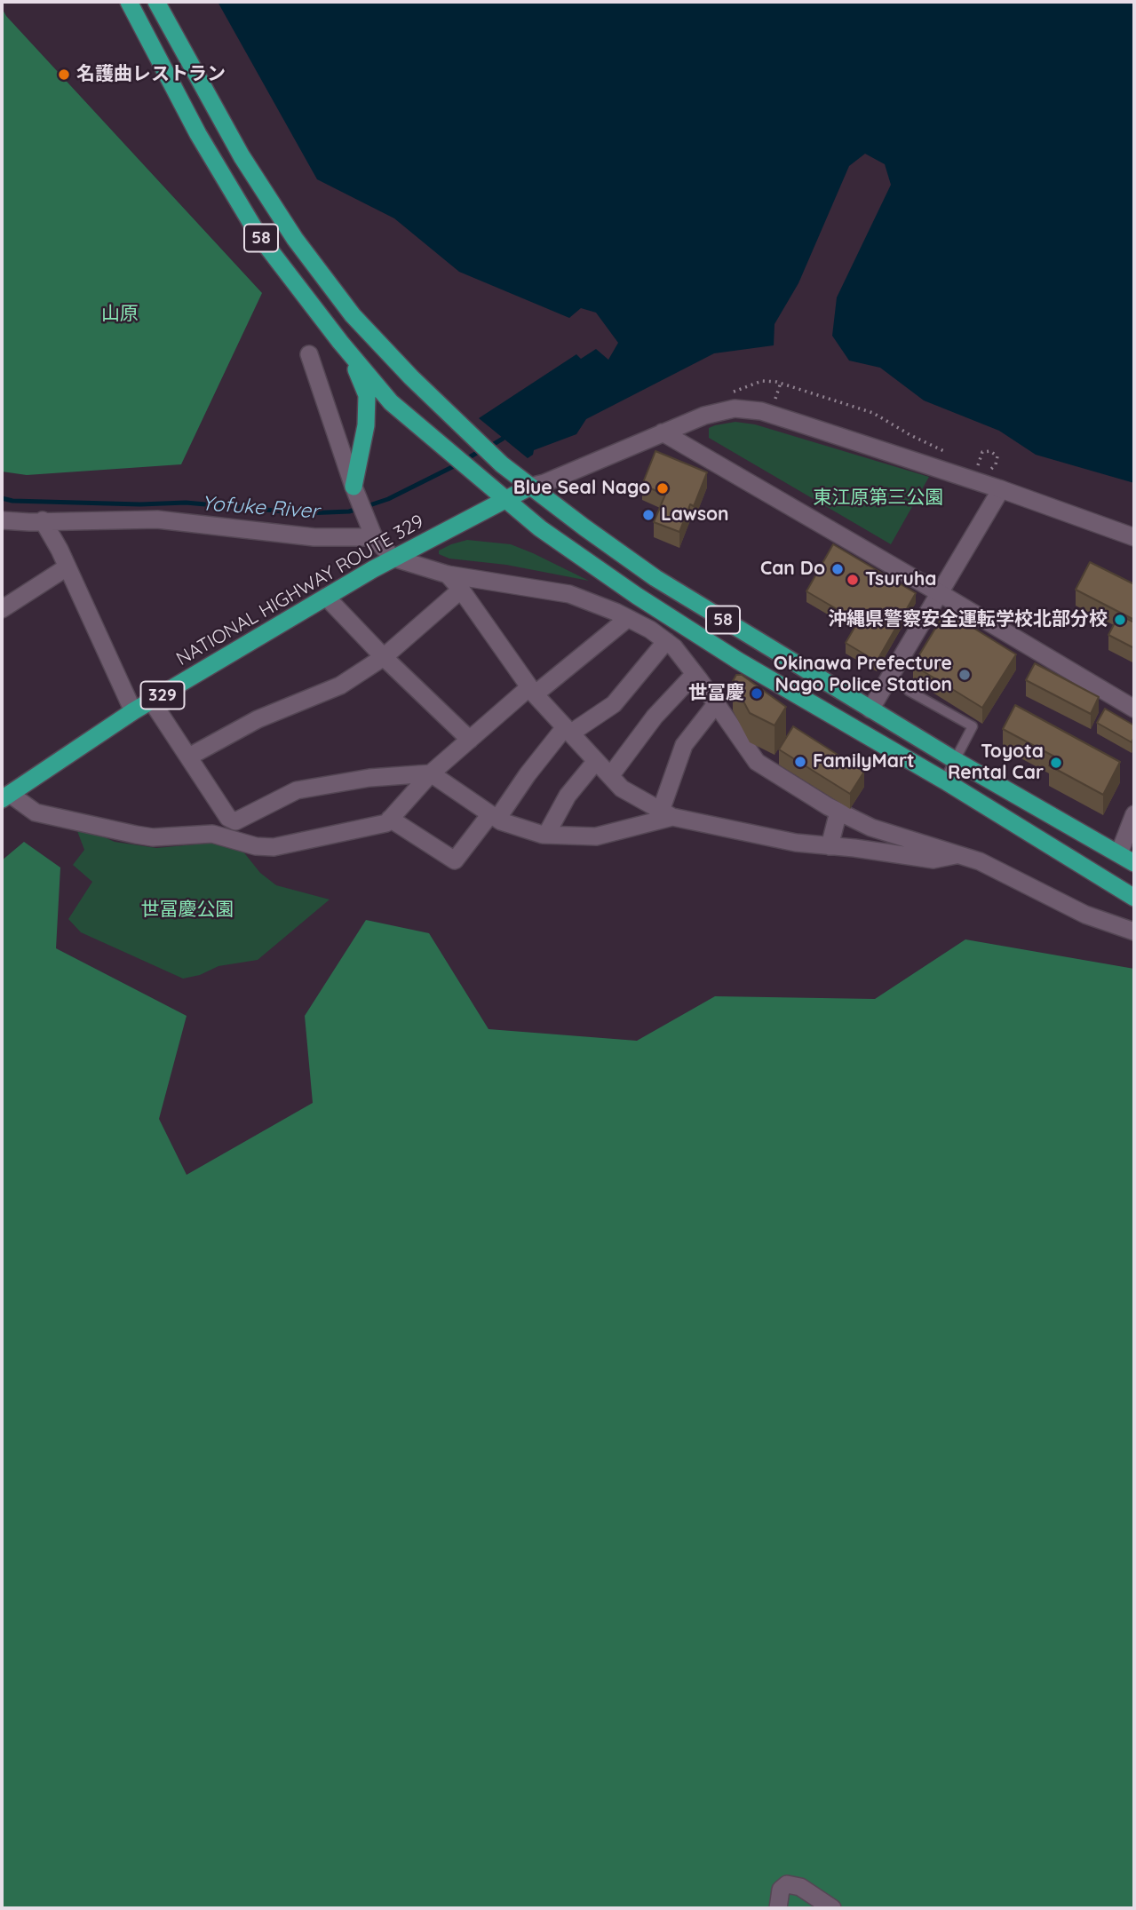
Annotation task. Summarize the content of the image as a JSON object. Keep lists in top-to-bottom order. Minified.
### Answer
{"streets":{"highway":["58","NATIONAL HIGHWAY ROUTE 329","329"]},"crossings":[["58","NATIONAL HIGHWAY ROUTE 329"]],"water":["Yofuke River"],"parks":["山原","東江原第三公園","世冨慶公園"],"places":["名護曲レストラン","Blue Seal Nago","Lawson","Can Do","Tsuruha","沖縄県警察安全運転学校北部分校","Okinawa Prefecture Nago Police Station","世冨慶","FamilyMart","Toyota Rental Car"]}
